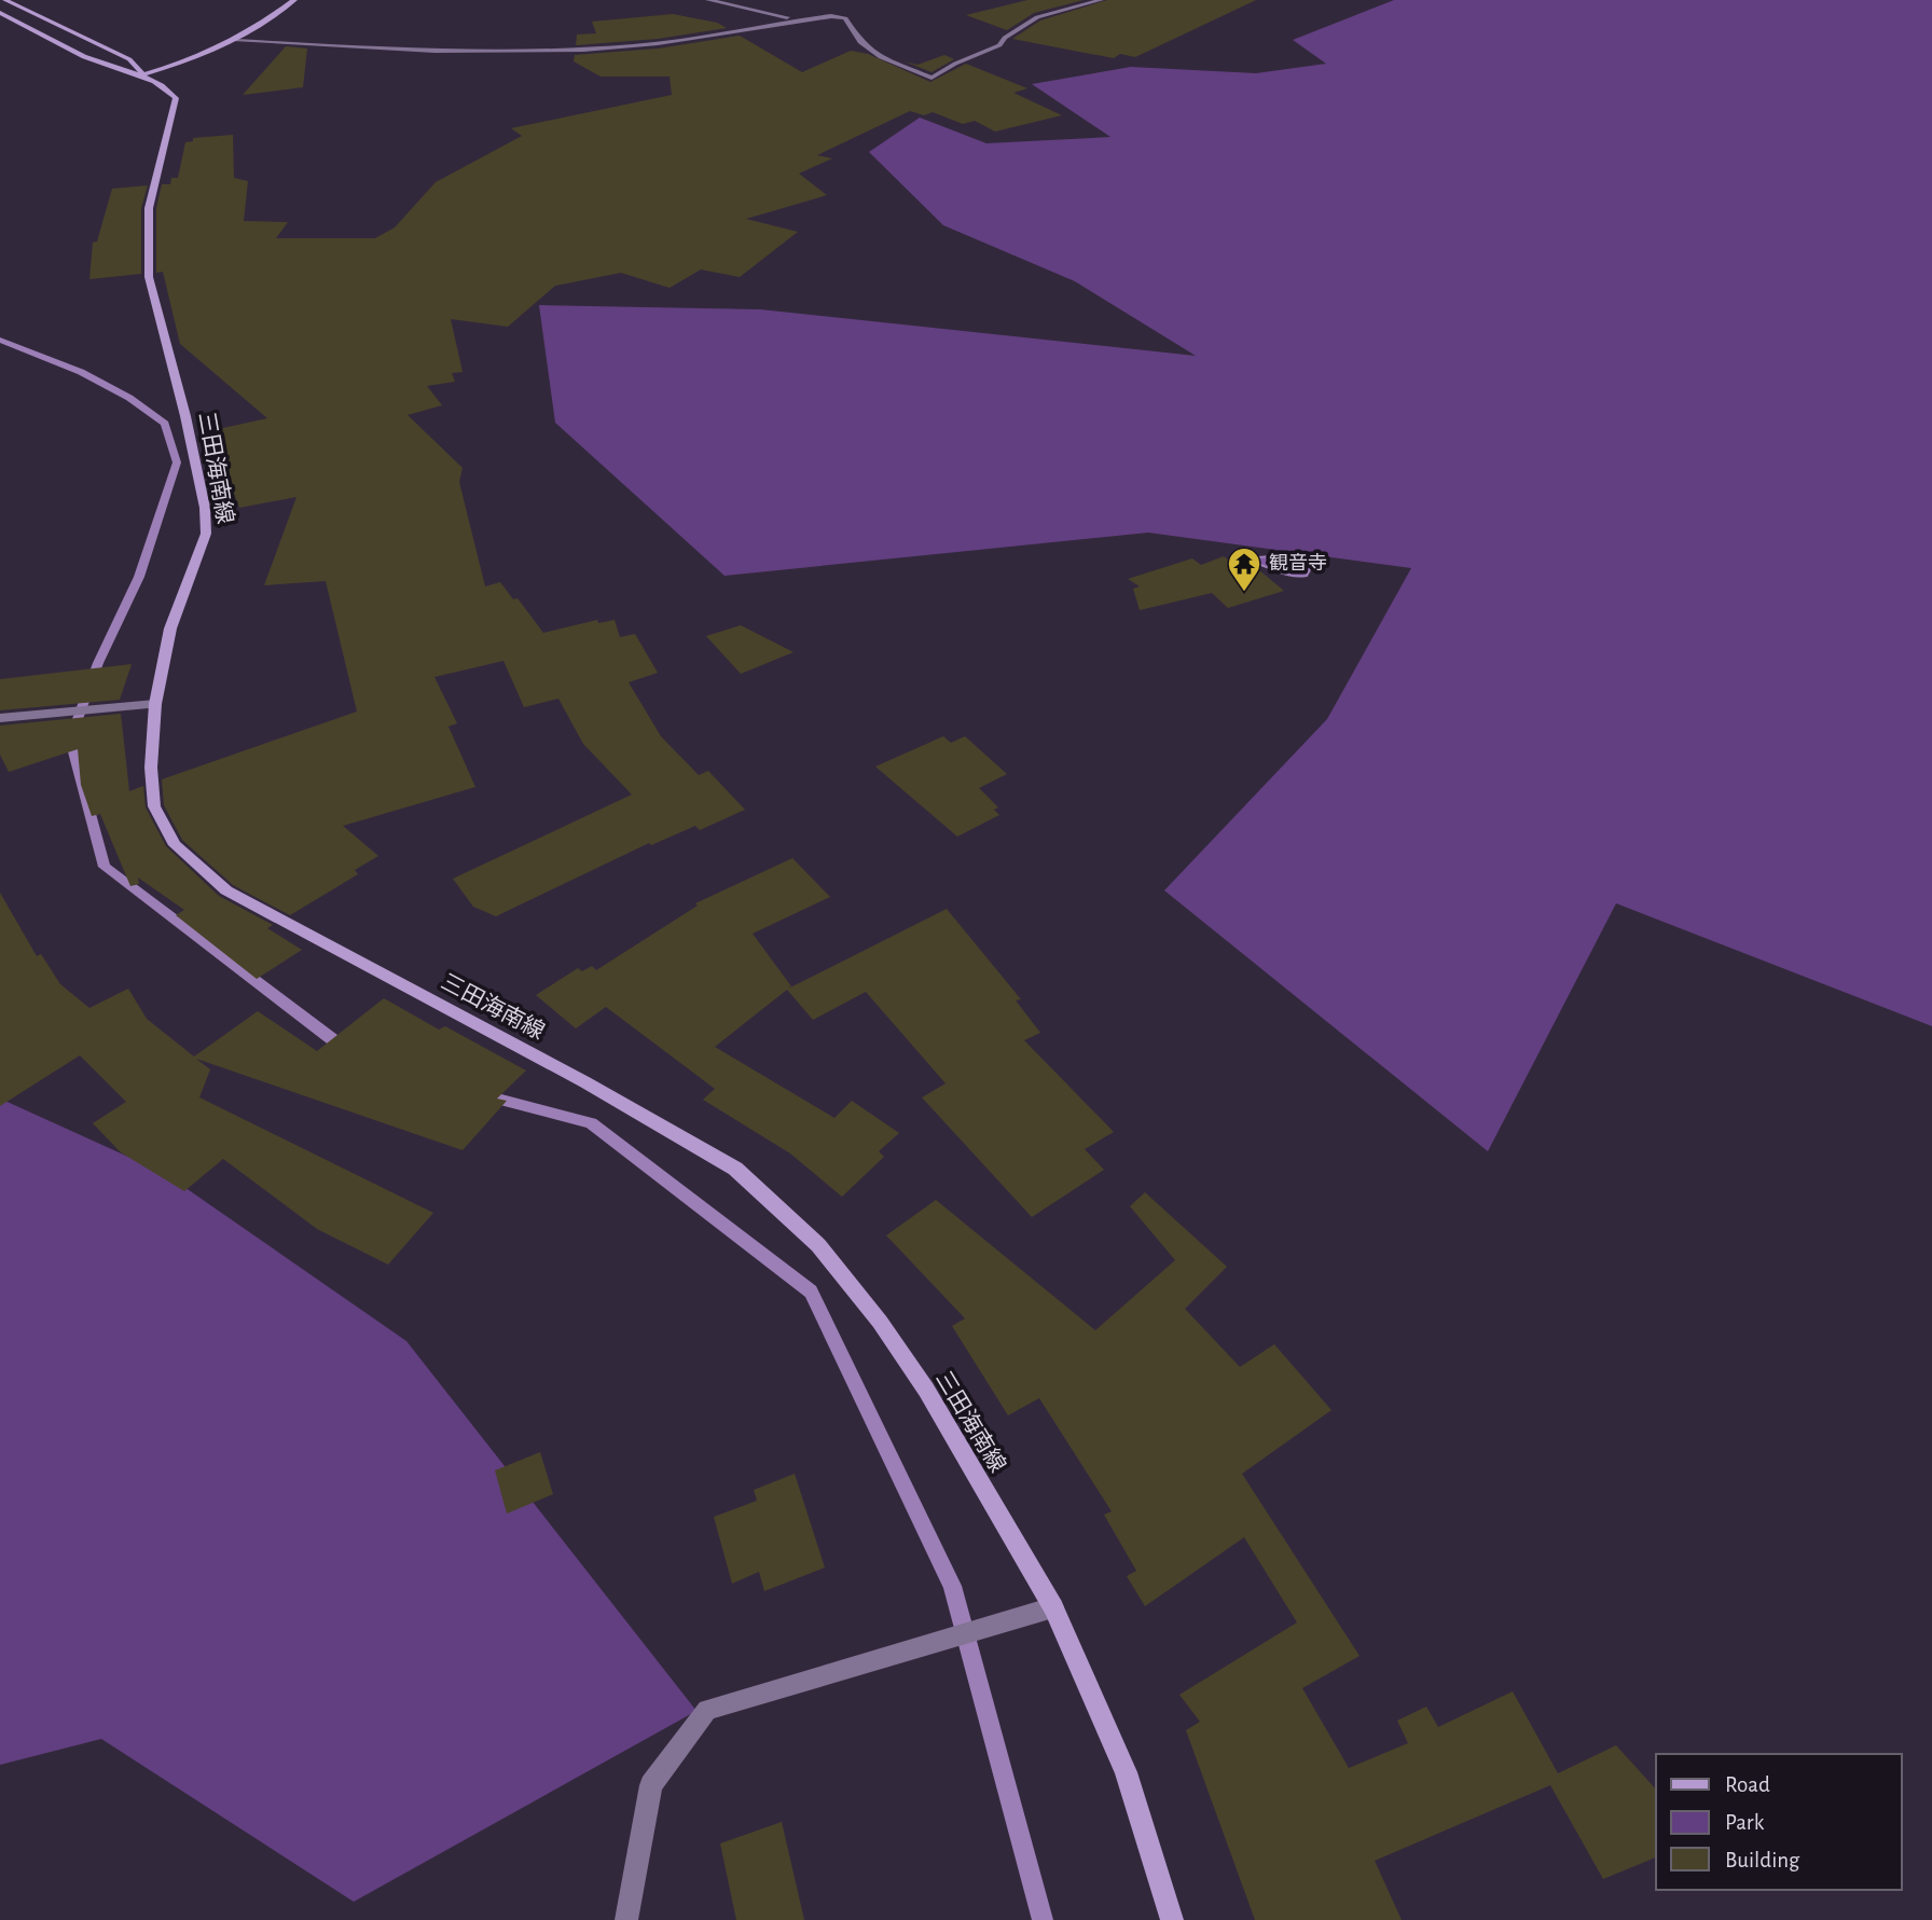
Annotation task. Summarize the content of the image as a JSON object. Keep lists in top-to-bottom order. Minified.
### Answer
{"streets":{"main road":["三田海南線"]},"places":{"temple":["観音寺"]},"legend":["Road","Park","Building"]}
